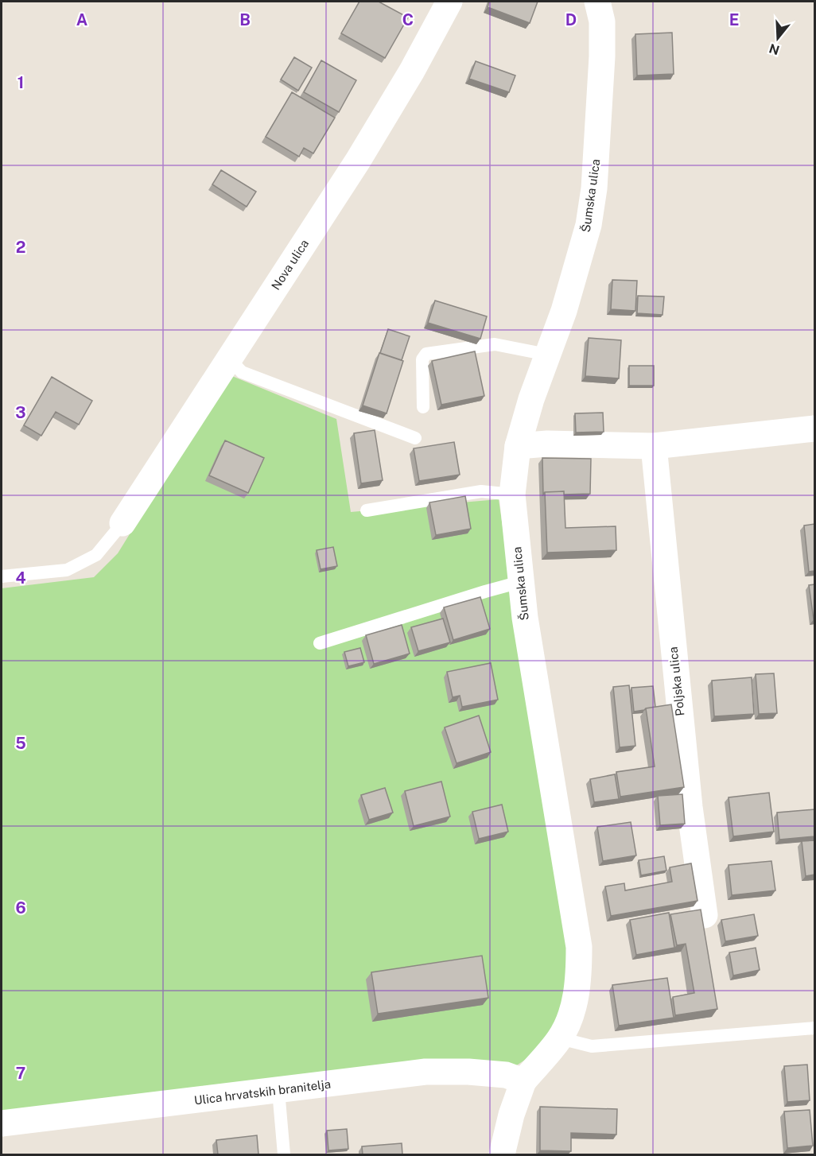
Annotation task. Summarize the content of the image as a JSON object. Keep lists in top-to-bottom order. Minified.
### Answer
{"streets":{"street":["Šumska ulica","Nova ulica","Poljska ulica","Ulica hrvatskih branitelja"]},"crossings":[["Šumska ulica","Ulica hrvatskih branitelja"]],"north":"bottom","grid":{"columns":["A","B","C","D","E"],"rows":["1","2","3","4","5","6","7"]}}
